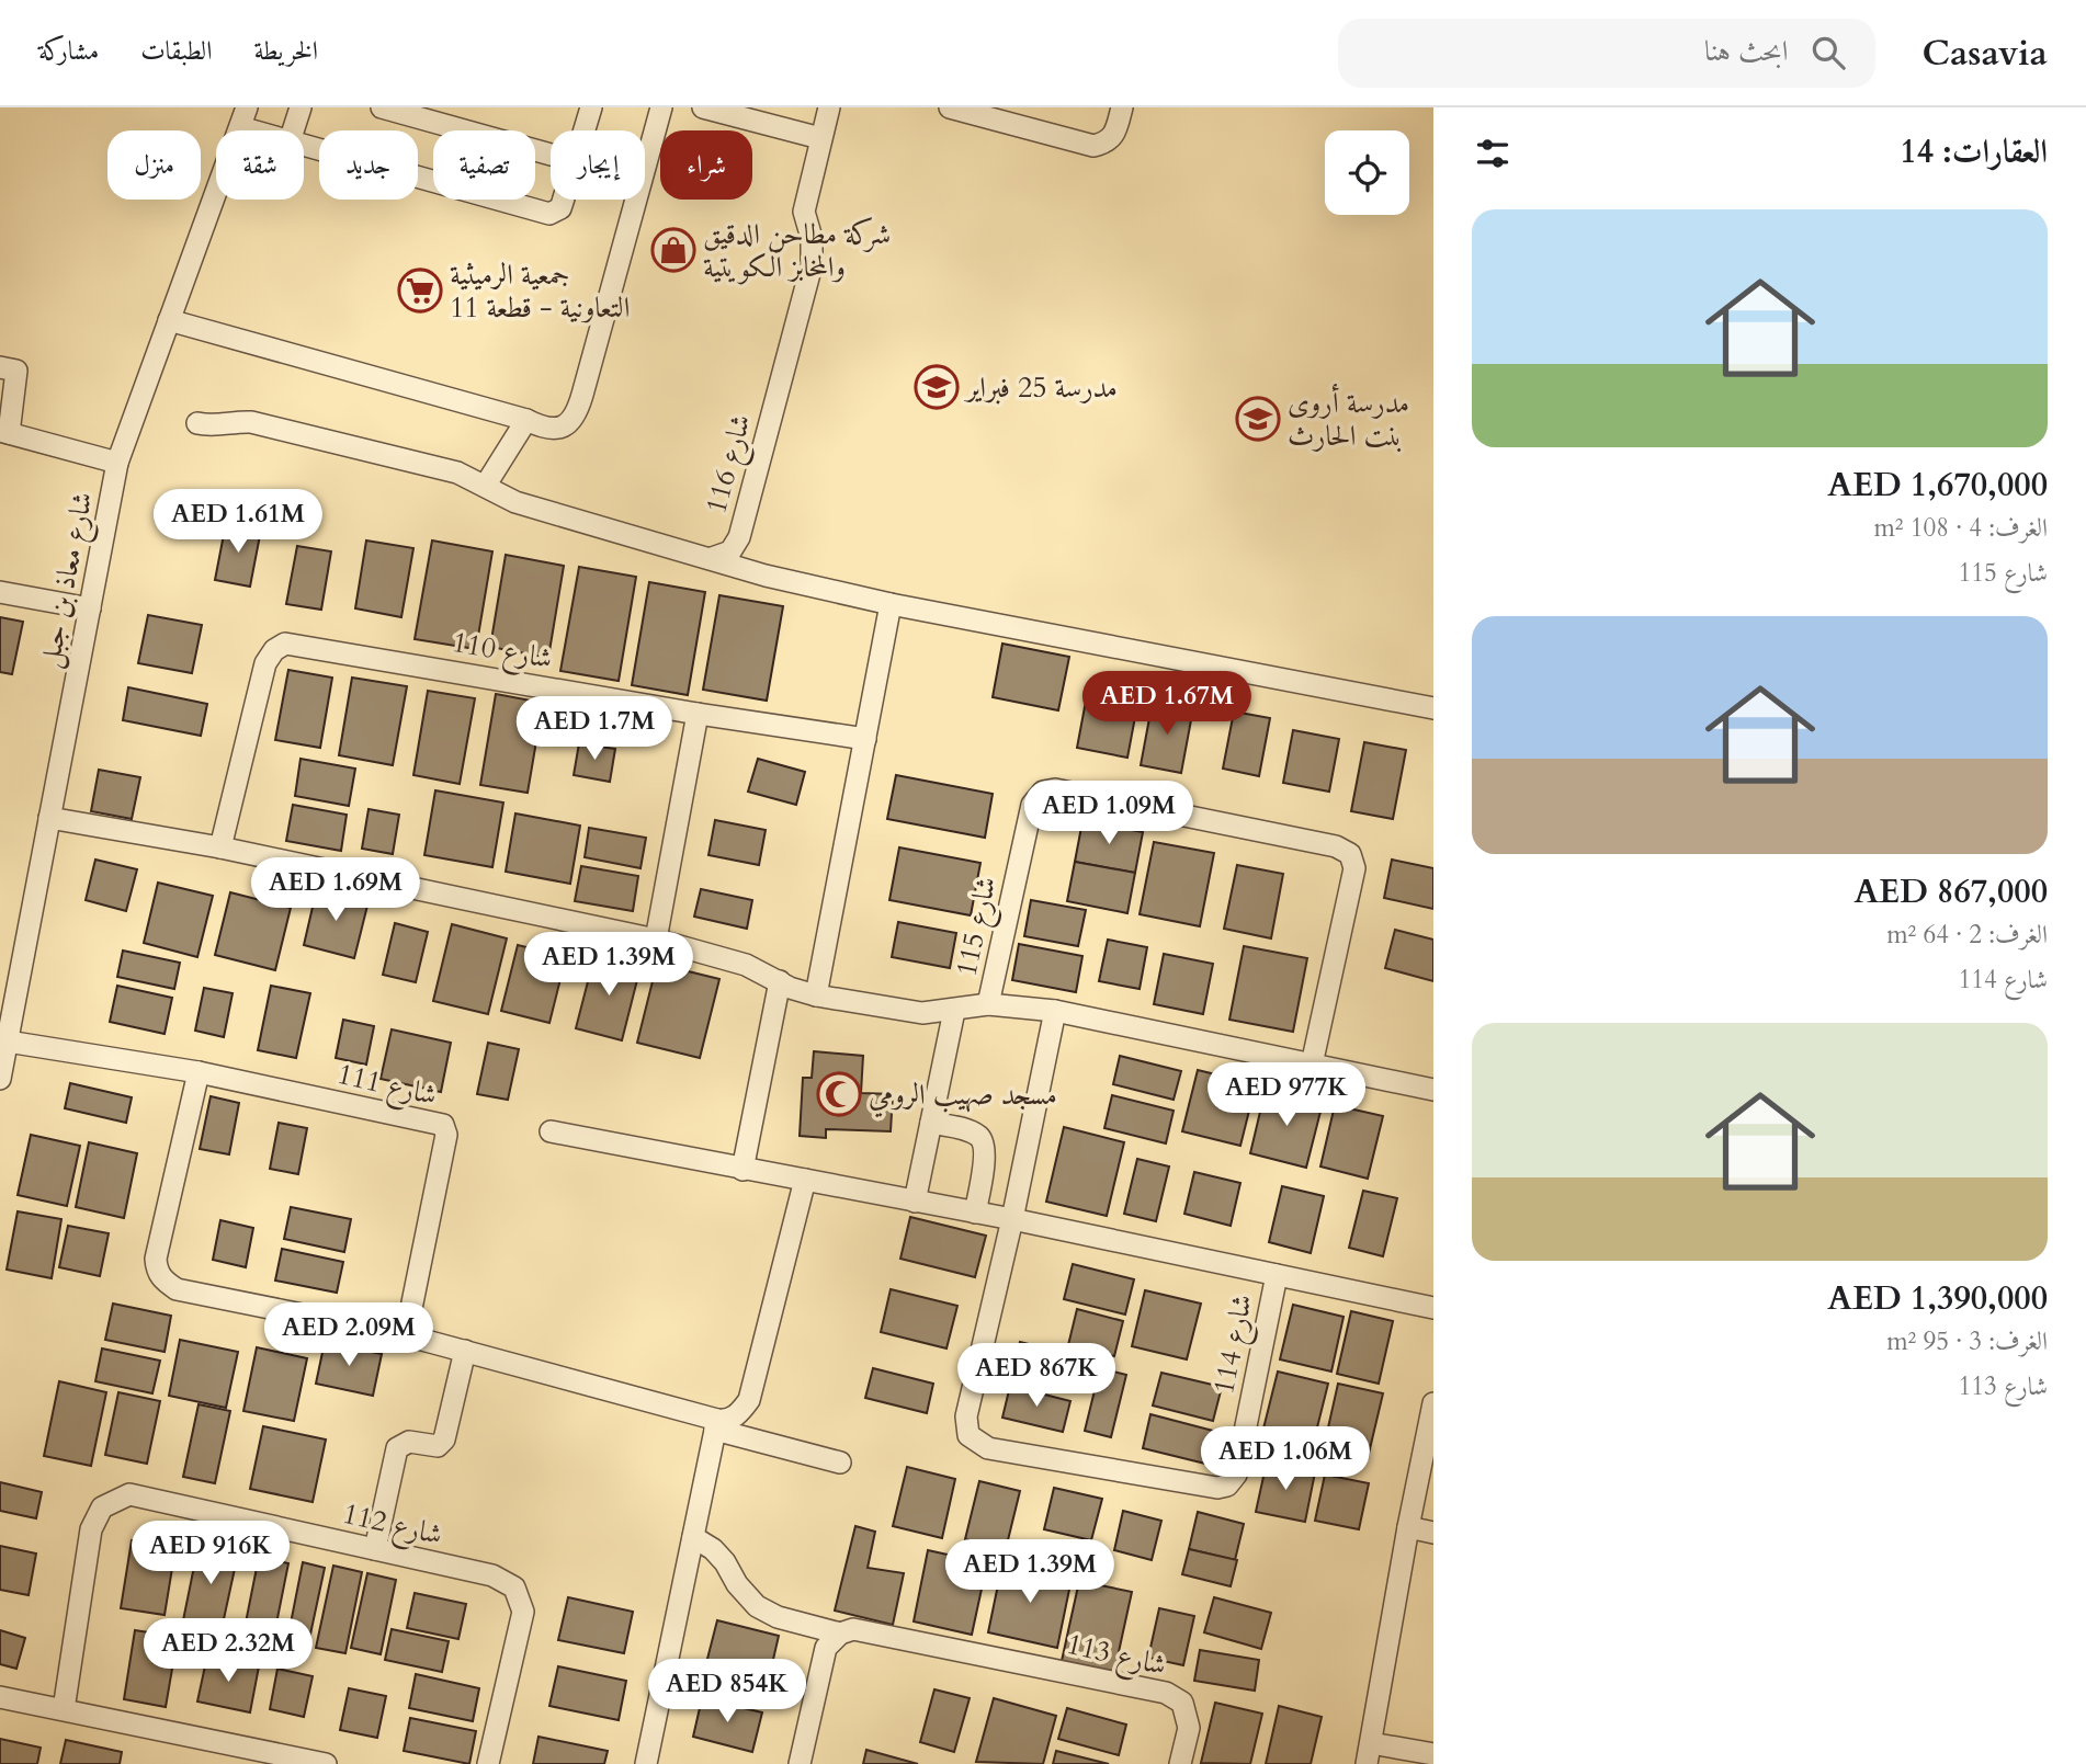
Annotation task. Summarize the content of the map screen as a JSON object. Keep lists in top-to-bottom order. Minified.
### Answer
{"streets":{"street":["شارع 116","شارع معاذ بن جبل","شارع 110","شارع 115","شارع 111","شارع 114","شارع 112","شارع 113"]},"crossings":[["شارع معاذ بن جبل","شارع 111"],["شارع 115","شارع 114"]],"places":{"shop":["شركة مطاحن الدقيق والمخابز الكويتية"],"supermarket":["جمعية الرميثية التعاونية - قطعة 11"],"school or university":["مدرسة 25 فبراير","مدرسة أروى بنت الحارث"],"mosque":["مسجد صهيب الرومي"]},"page":{"header":"Casavia","search":"ابحث هنا","nav":["الخريطة","الطبقات","مشاركة"],"heading":"العقارات: 14","chip":["شراء","إيجار","تصفية","جديد","شقة","منزل"],"list":[{"name":"AED 1,670,000","note":"الغرف: 4 · 108 m² · شارع 115"},{"name":"AED 867,000","note":"الغرف: 2 · 64 m² · شارع 114"},{"name":"AED 1,390,000","note":"الغرف: 3 · 95 m² · شارع 113"}],"price":["AED 1.61M","AED 1.67M","AED 1.7M","AED 1.09M","AED 1.69M","AED 1.39M","AED 977K","AED 2.09M","AED 867K","AED 1.06M","AED 916K","AED 1.39M","AED 2.32M","AED 854K"]}}
